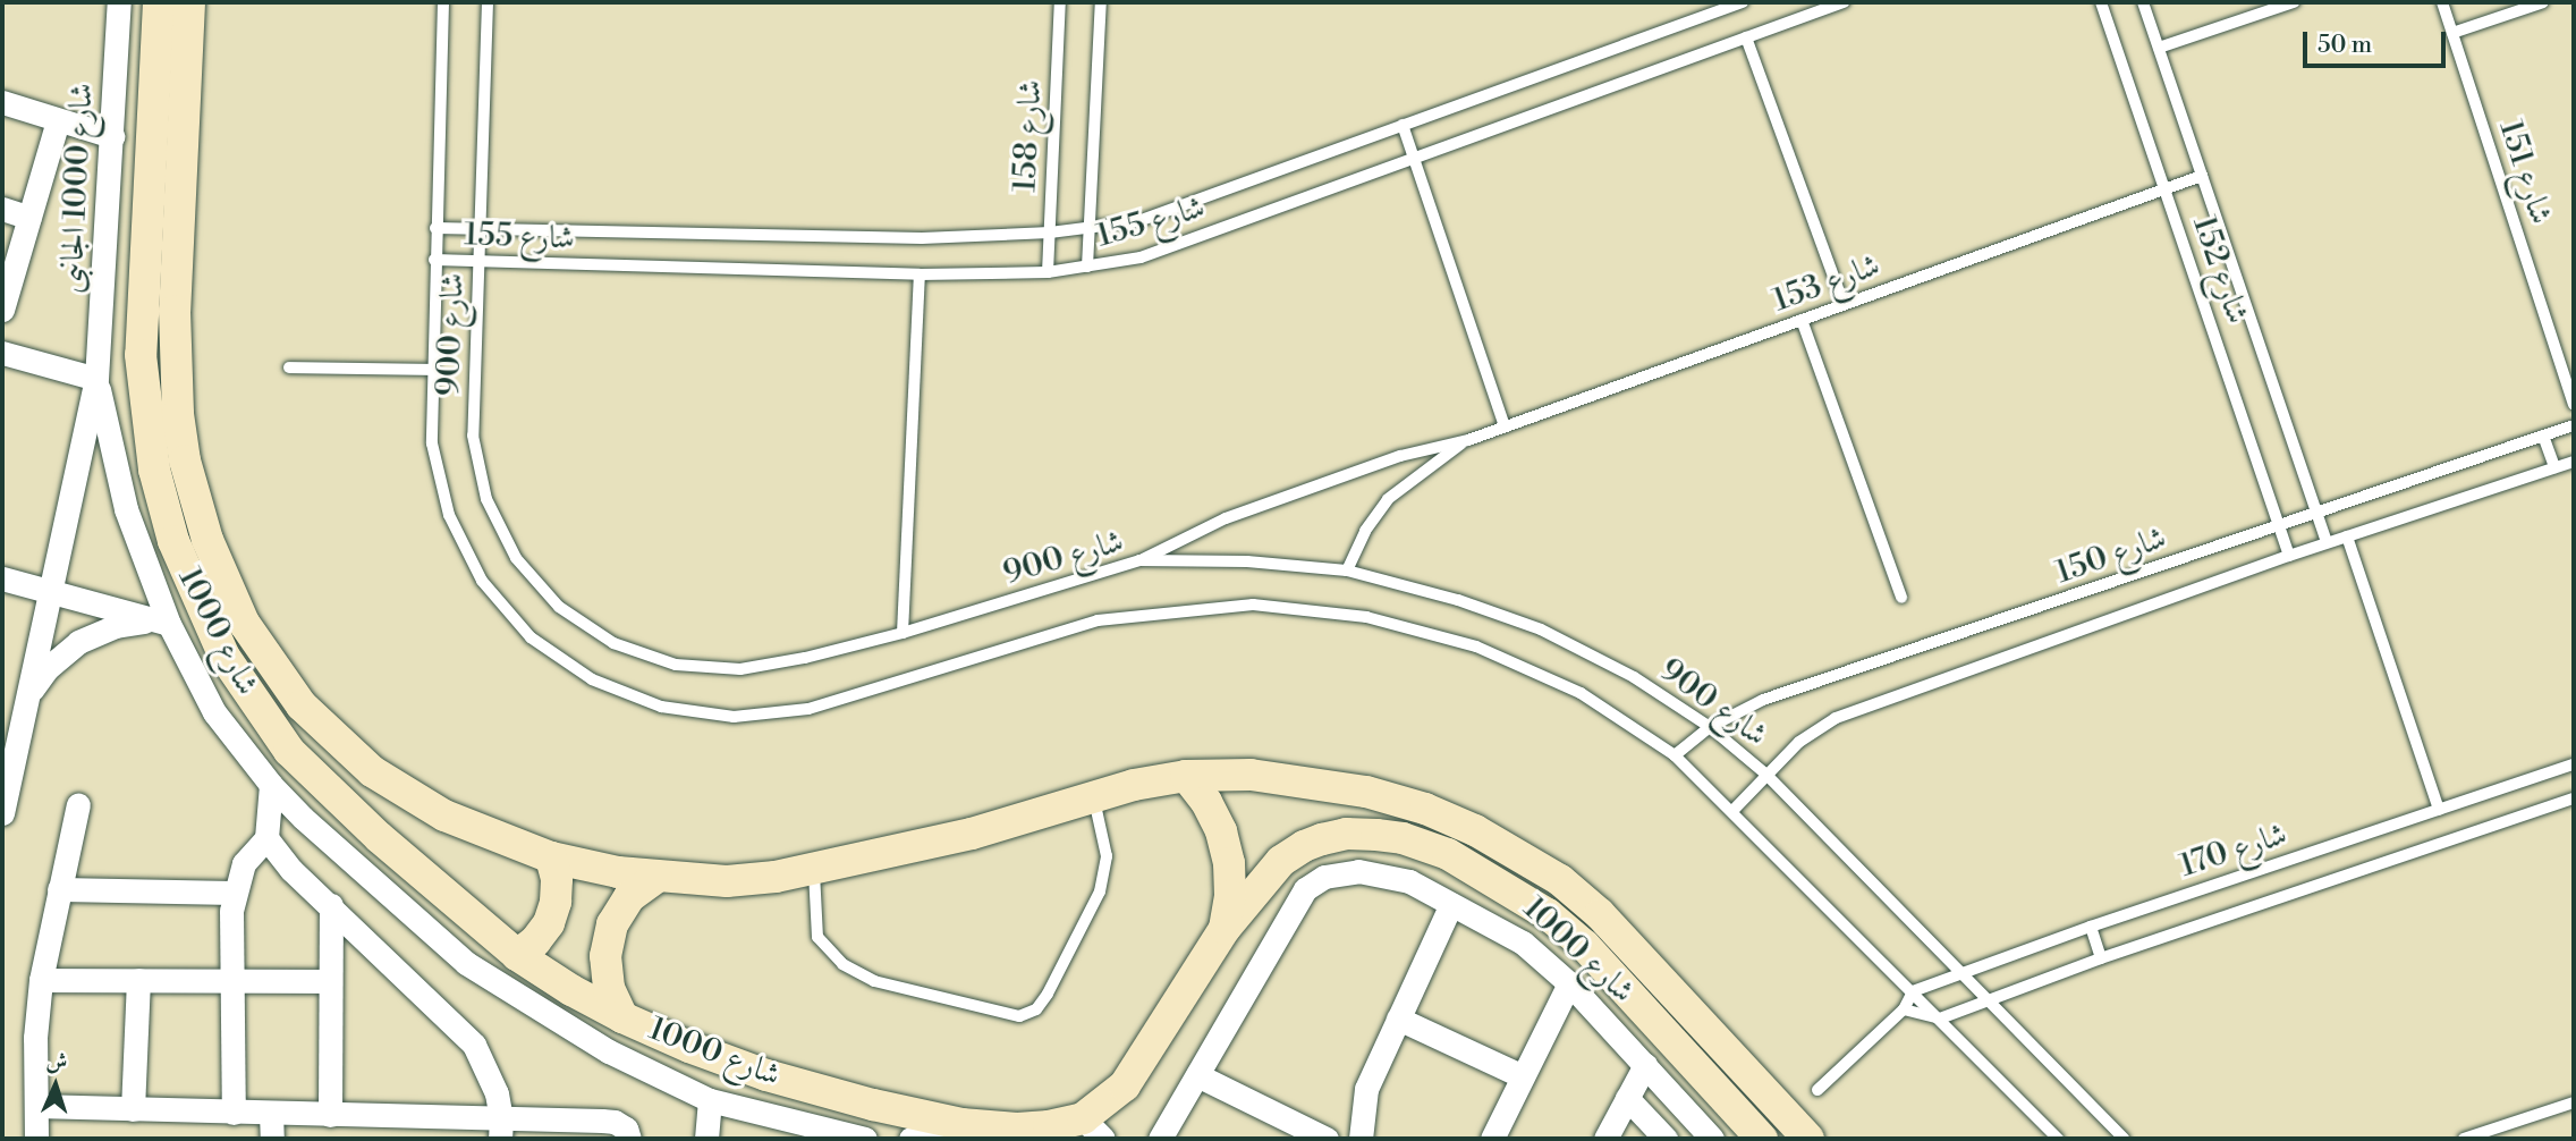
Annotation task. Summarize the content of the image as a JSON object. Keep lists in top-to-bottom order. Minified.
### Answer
{"streets":{"street":["شارع 1000 الجانبى","شارع 1000"],"lane":["شارع 158","شارع 151","شارع 155","شارع 152","شارع 153","شارع 900","شارع 150","شارع 170"]},"crossings":[["شارع 158","شارع 155"],["شارع 155","شارع 900"],["شارع 152","شارع 153"],["شارع 152","شارع 150"],["شارع 900","شارع 150"],["شارع 900","شارع 170"]],"scale_bar":"50 m","north":"top"}
